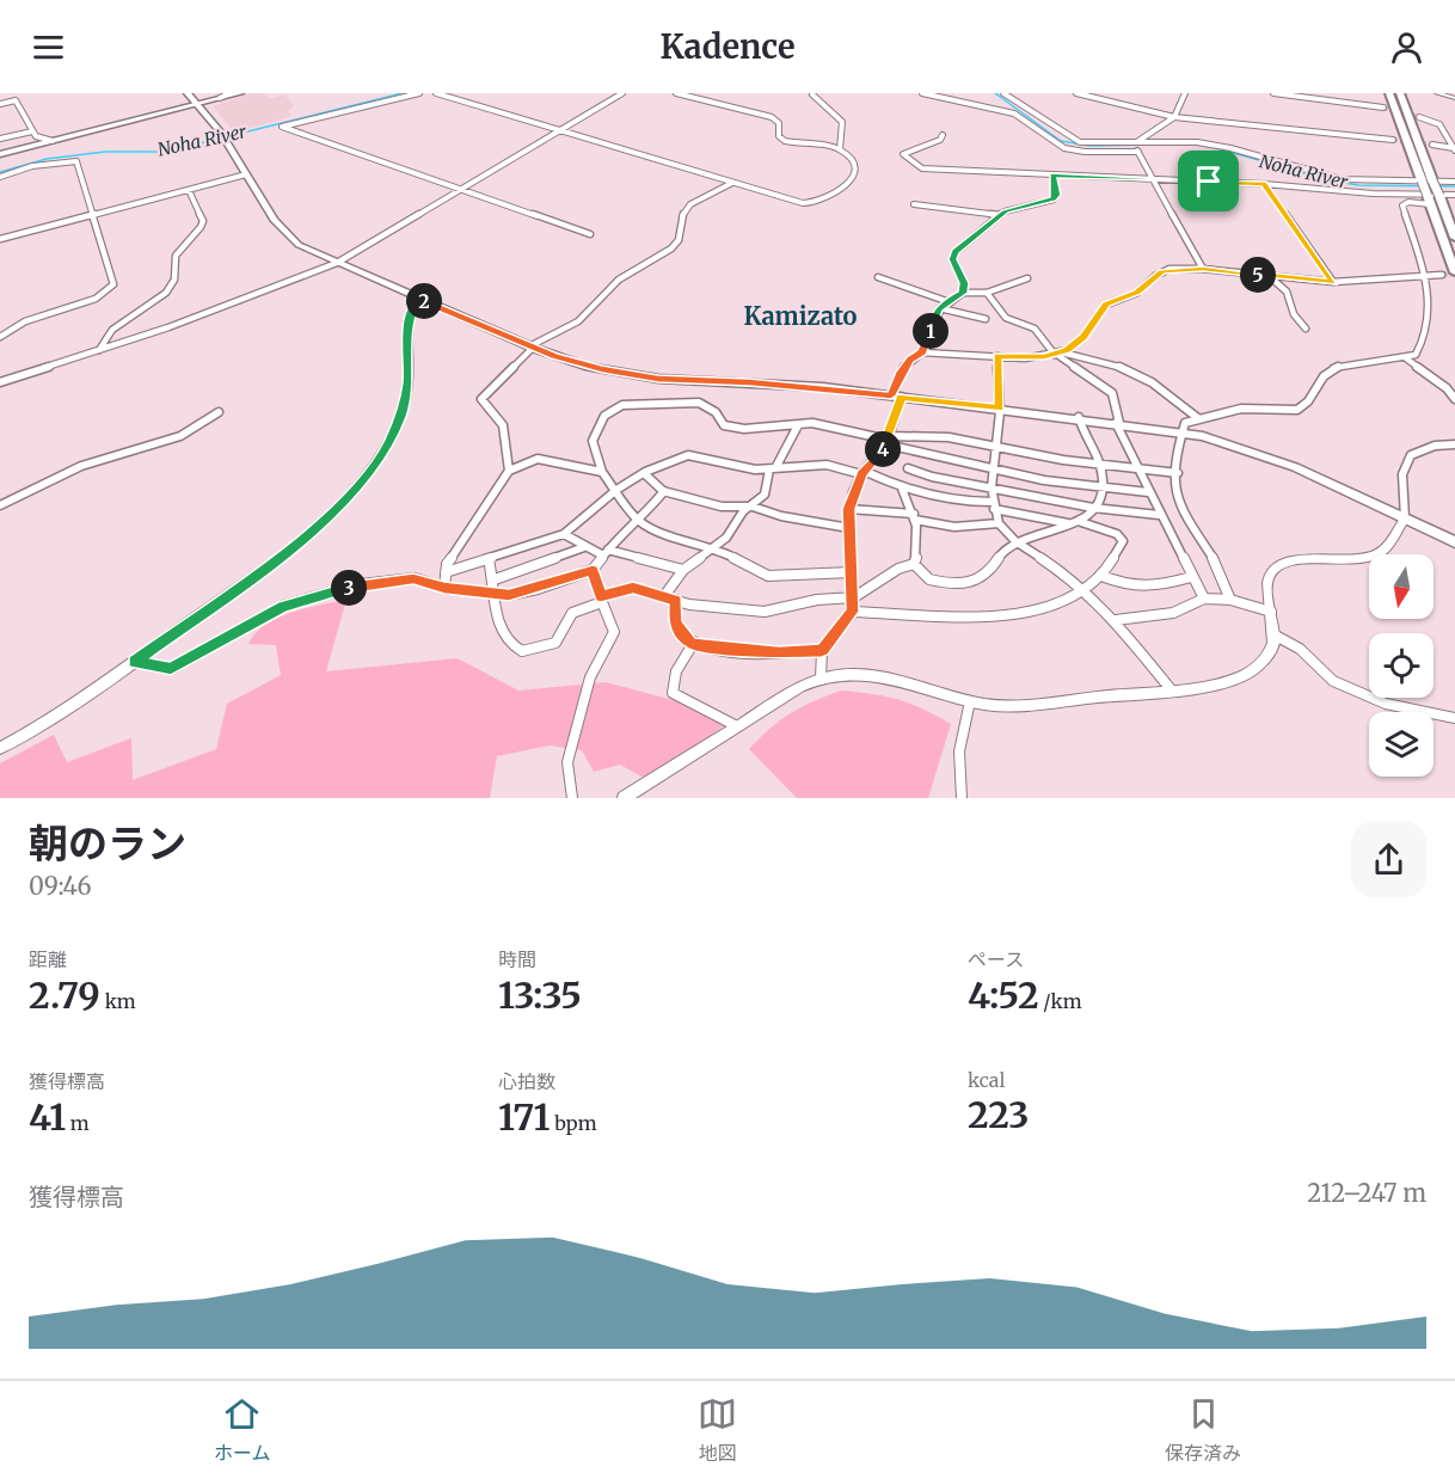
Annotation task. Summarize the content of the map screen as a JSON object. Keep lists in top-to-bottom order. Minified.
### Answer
{"districts":["Kamizato"],"water":["Noha River"],"north":"bottom","page":{"header":"Kadence","pins":["5","2","1","4","3"],"heading":["朝のラン","09:46"],"stats":[["距離","2.79 km"],["時間","13:35"],["ペース","4:52 /km"],["獲得標高","41 m"],["心拍数","171 bpm"],["kcal","223"]],"chart":["獲得標高","212–247 m"],"tabs":["ホーム","地図","保存済み"]}}
